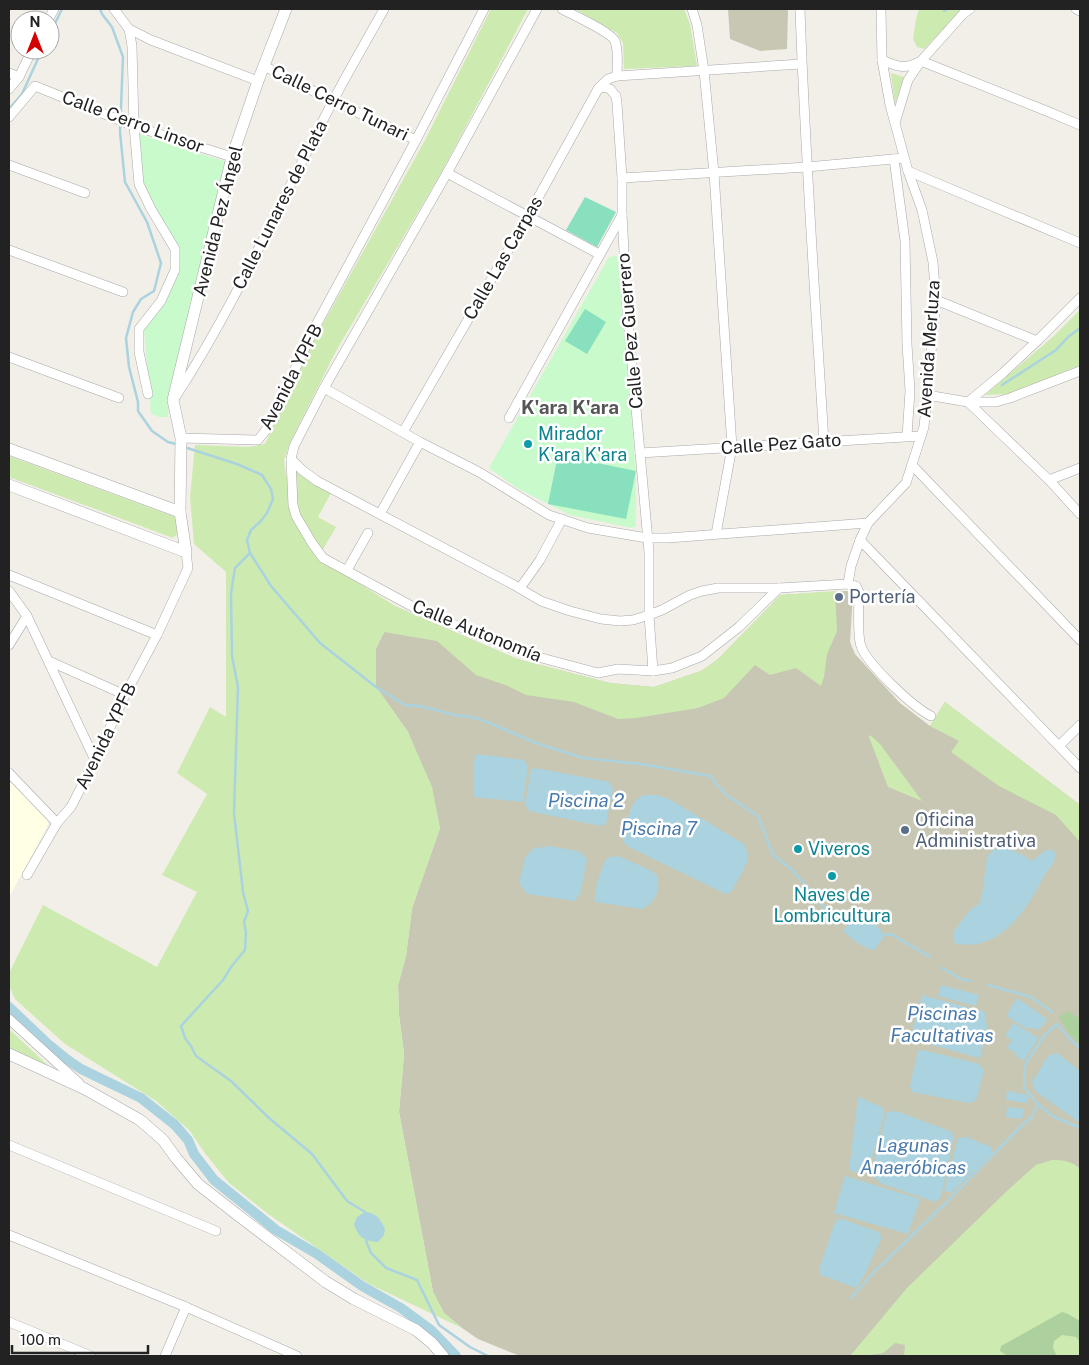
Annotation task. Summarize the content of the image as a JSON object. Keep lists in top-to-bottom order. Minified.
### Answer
{"streets":{"street":["Calle Cerro Tunari","Calle Cerro Linsor","Calle Lunares de Plata","Avenida Pez Ángel","Calle Las Carpas","Calle Pez Guerrero","Avenida Merluza","Avenida YPFB","Calle Pez Gato","Calle Autonomía"]},"crossings":[["Calle Cerro Tunari","Calle Lunares de Plata"],["Calle Cerro Tunari","Avenida Pez Ángel"],["Calle Cerro Tunari","Avenida YPFB"],["Calle Cerro Linsor","Avenida Pez Ángel"],["Calle Lunares de Plata","Avenida Pez Ángel"],["Avenida Pez Ángel","Avenida YPFB"],["Calle Las Carpas","Calle Pez Guerrero"],["Calle Pez Guerrero","Calle Pez Gato"],["Calle Pez Guerrero","Calle Autonomía"],["Avenida Merluza","Calle Pez Gato"],["Avenida YPFB","Calle Autonomía"]],"districts":["K'ara K'ara"],"water":["Piscina 2","Piscina 7","Piscinas Facultativas","Lagunas Anaeróbicas"],"places":["Mirador K'ara K'ara","Portería","Oficina Administrativa","Viveros","Naves de Lombricultura"],"scale_bar":"100 m","north":"top"}
